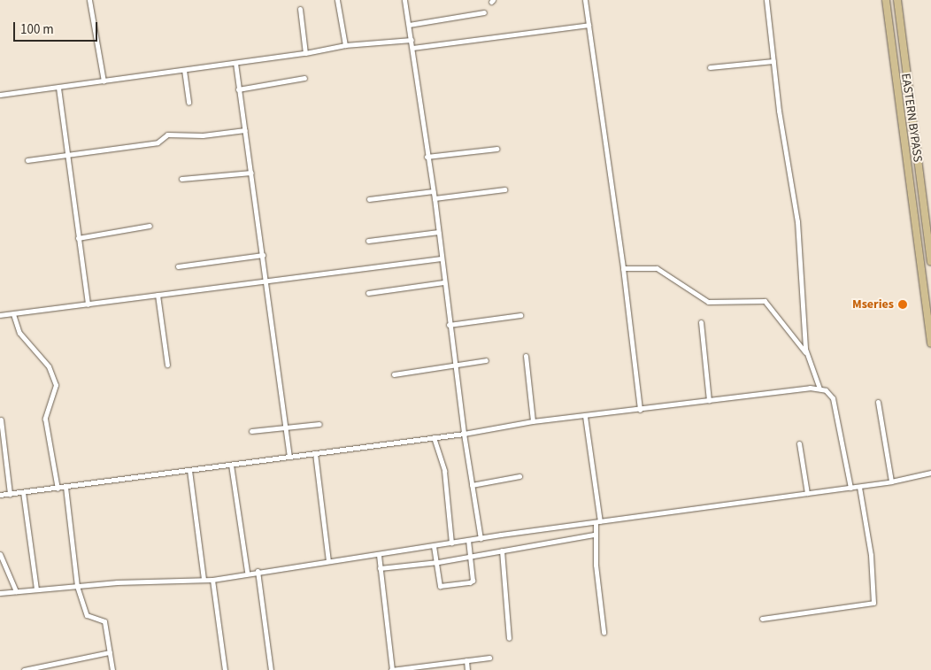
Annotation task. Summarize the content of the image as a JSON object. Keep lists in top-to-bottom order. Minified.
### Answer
{"streets":{"main road":["EASTERN BYPASS"]},"places":["Mseries"],"scale_bar":"100 m"}
